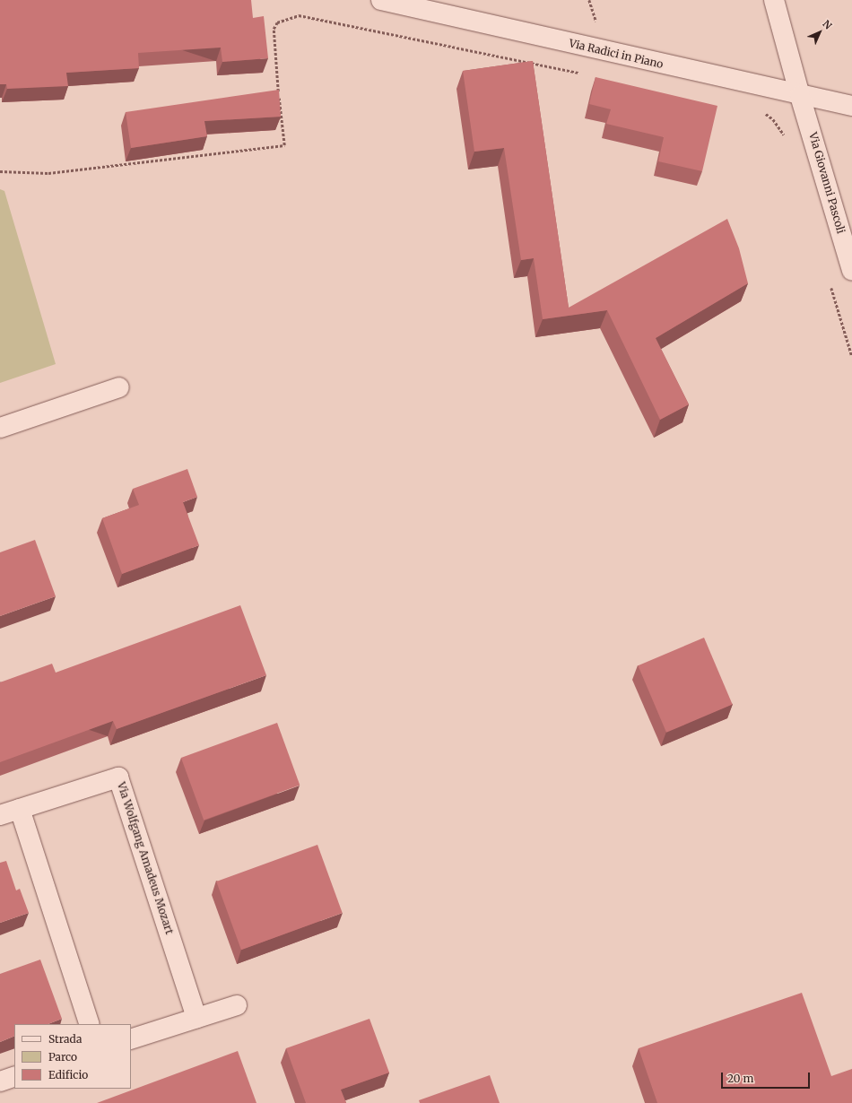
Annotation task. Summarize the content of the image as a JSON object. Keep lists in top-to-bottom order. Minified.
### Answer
{"streets":{"street":["Via Radici in Piano","Via Giovanni Pascoli","Via Wolfgang Amadeus Mozart"]},"crossings":[["Via Radici in Piano","Via Giovanni Pascoli"]],"legend":["Strada","Parco","Edificio"],"scale_bar":"20 m","north":"top right"}
